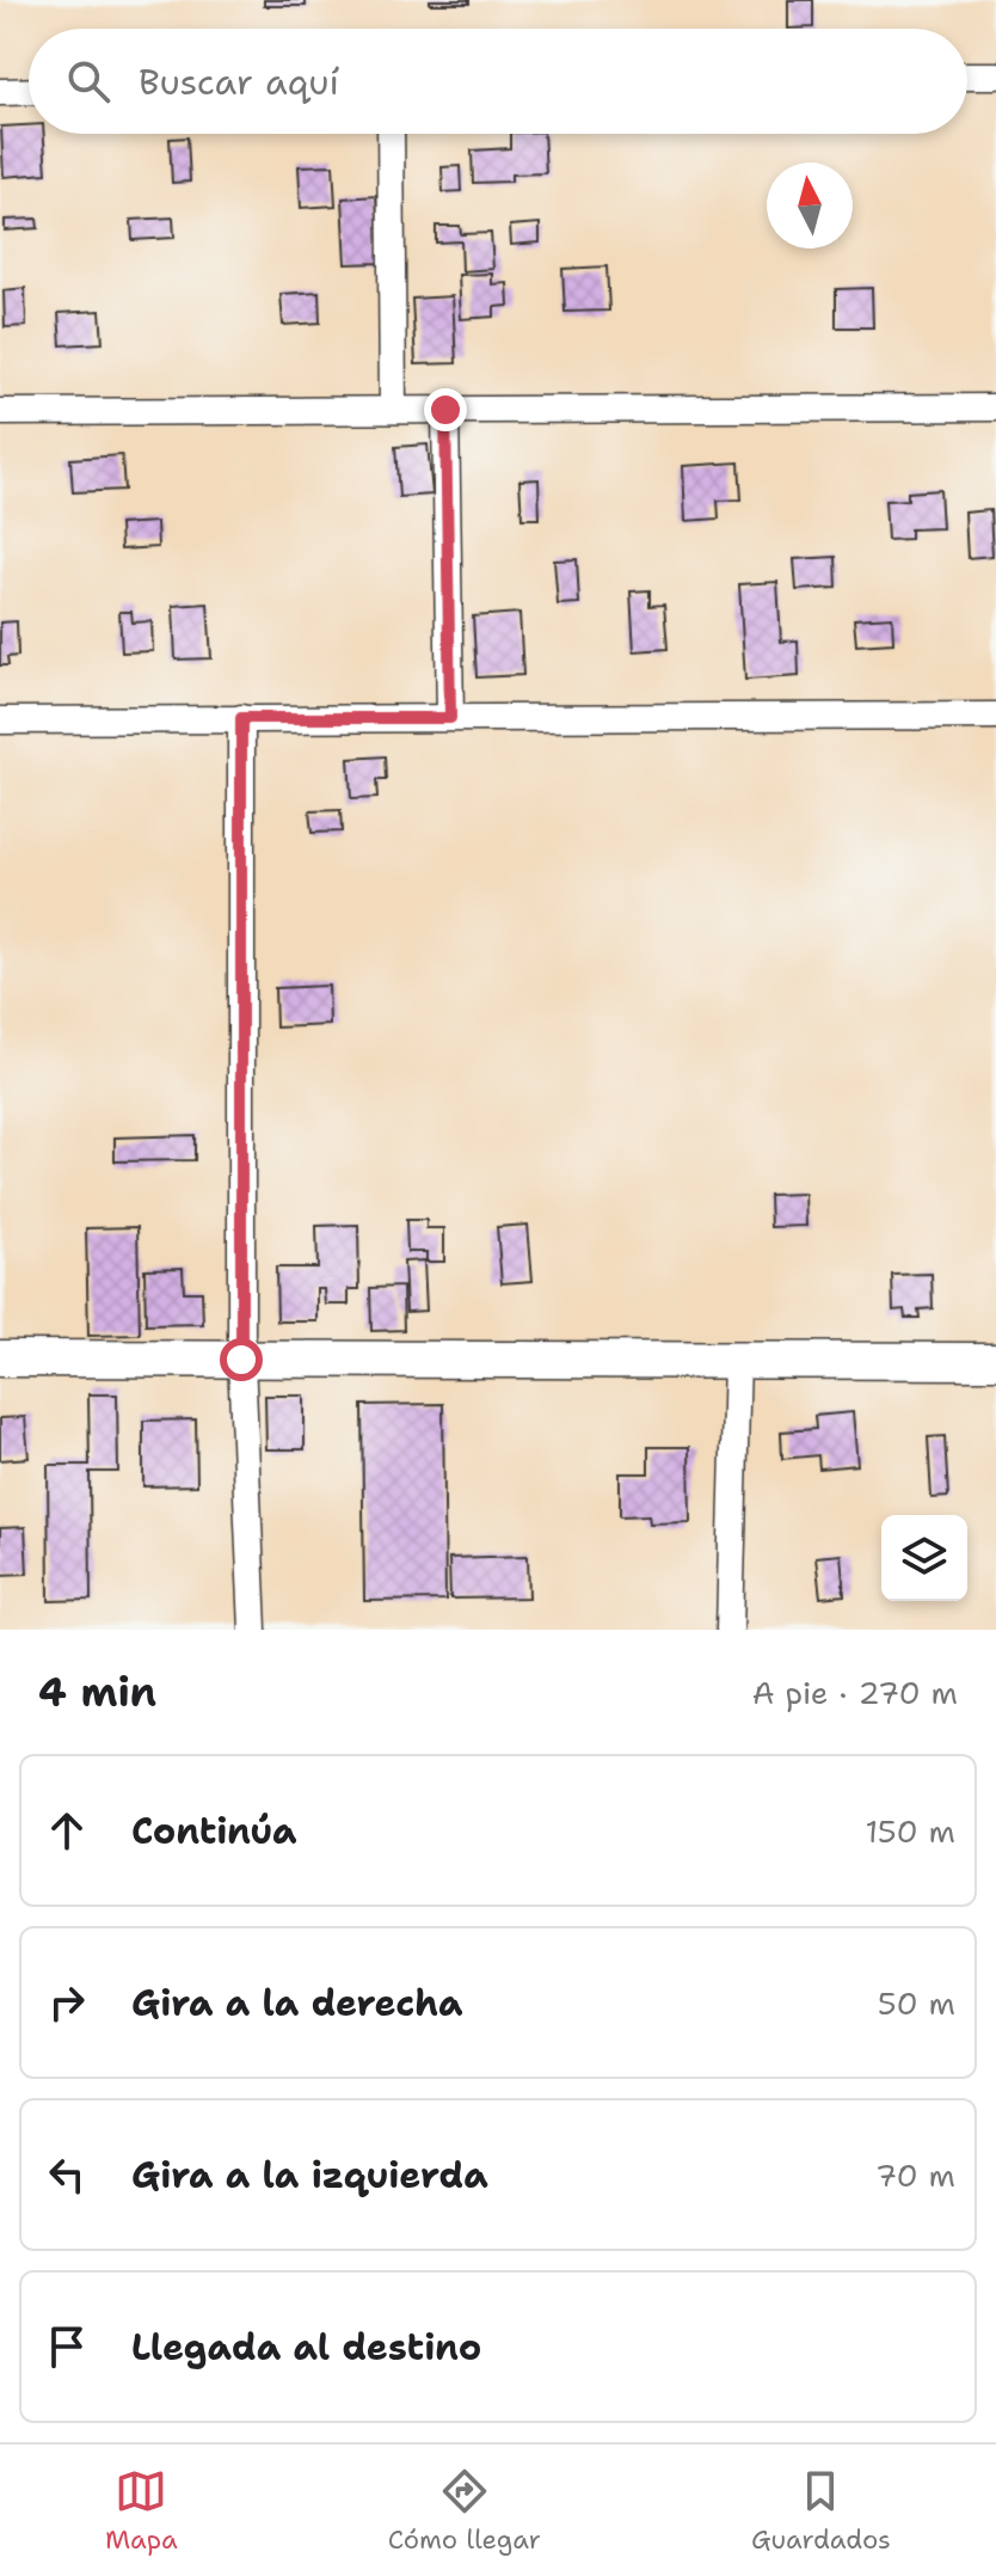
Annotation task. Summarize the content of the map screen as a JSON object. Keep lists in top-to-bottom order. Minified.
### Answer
{"north":"top","page":{"search":"Buscar aquí","heading":["4 min","A pie · 270 m"],"list":[["Continúa","150 m"],["Gira a la derecha","50 m"],["Gira a la izquierda","70 m"],"Llegada al destino"],"nav":["Mapa","Cómo llegar","Guardados"]}}
